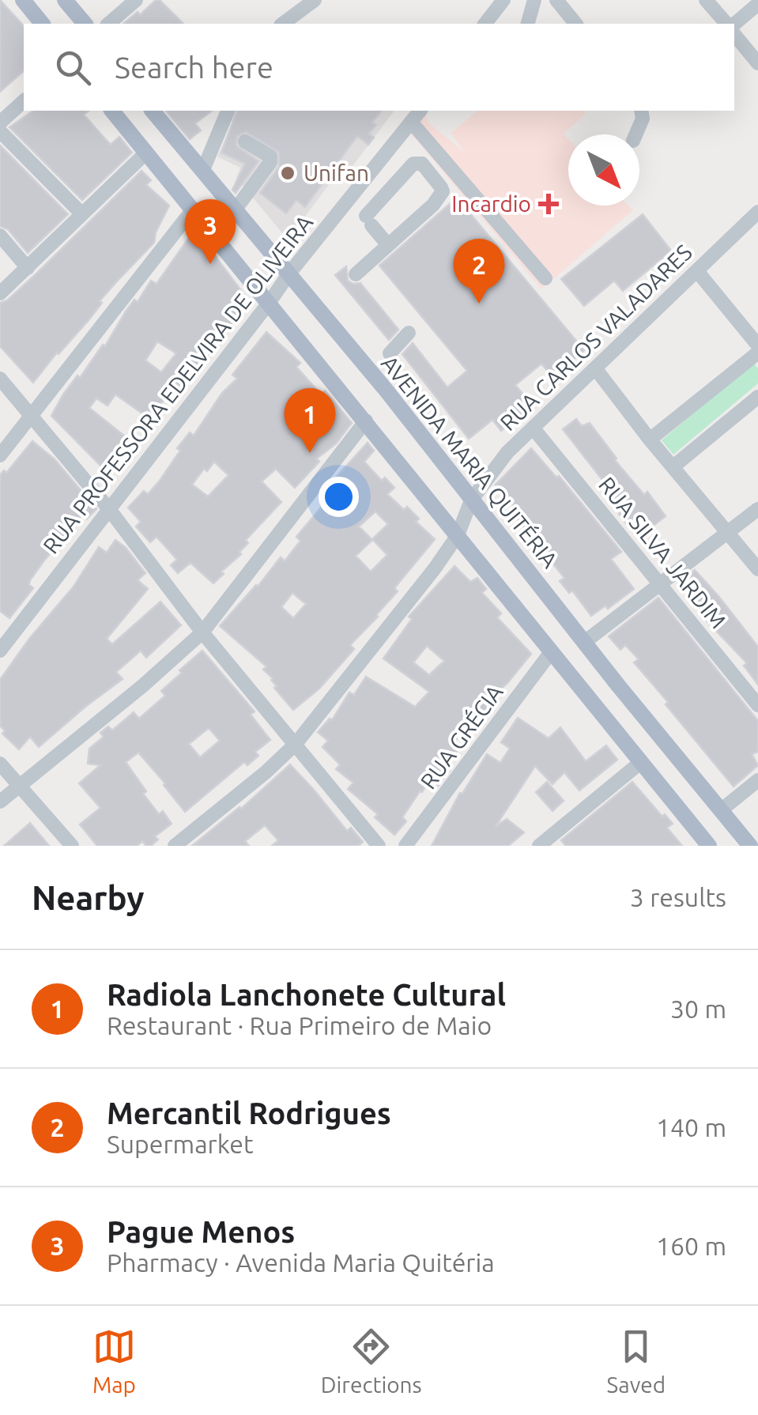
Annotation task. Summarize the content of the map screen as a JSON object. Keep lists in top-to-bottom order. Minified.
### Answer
{"streets":{"main road":["AVENIDA MARIA QUITÉRIA"],"street":["RUA CARLOS VALADARES","RUA PROFESSORA EDELVIRA DE OLIVEIRA","RUA SILVA JARDIM","RUA GRÉCIA"]},"crossings":[["RUA CARLOS VALADARES","AVENIDA MARIA QUITÉRIA"],["RUA CARLOS VALADARES","RUA SILVA JARDIM"],["RUA PROFESSORA EDELVIRA DE OLIVEIRA","AVENIDA MARIA QUITÉRIA"]],"places":{"other":["Unifan"],"health":["Incardio"]},"north":"bottom right","page":{"search":"Search here","pins":["3","2","1"],"heading":["Nearby","3 results"],"list":[{"mark":"1","name":"Radiola Lanchonete Cultural","note":"Restaurant · Rua Primeiro de Maio","value":"30 m"},{"mark":"2","name":"Mercantil Rodrigues","note":"Supermarket","value":"140 m"},{"mark":"3","name":"Pague Menos","note":"Pharmacy · Avenida Maria Quitéria","value":"160 m"}],"nav":["Map","Directions","Saved"]}}
